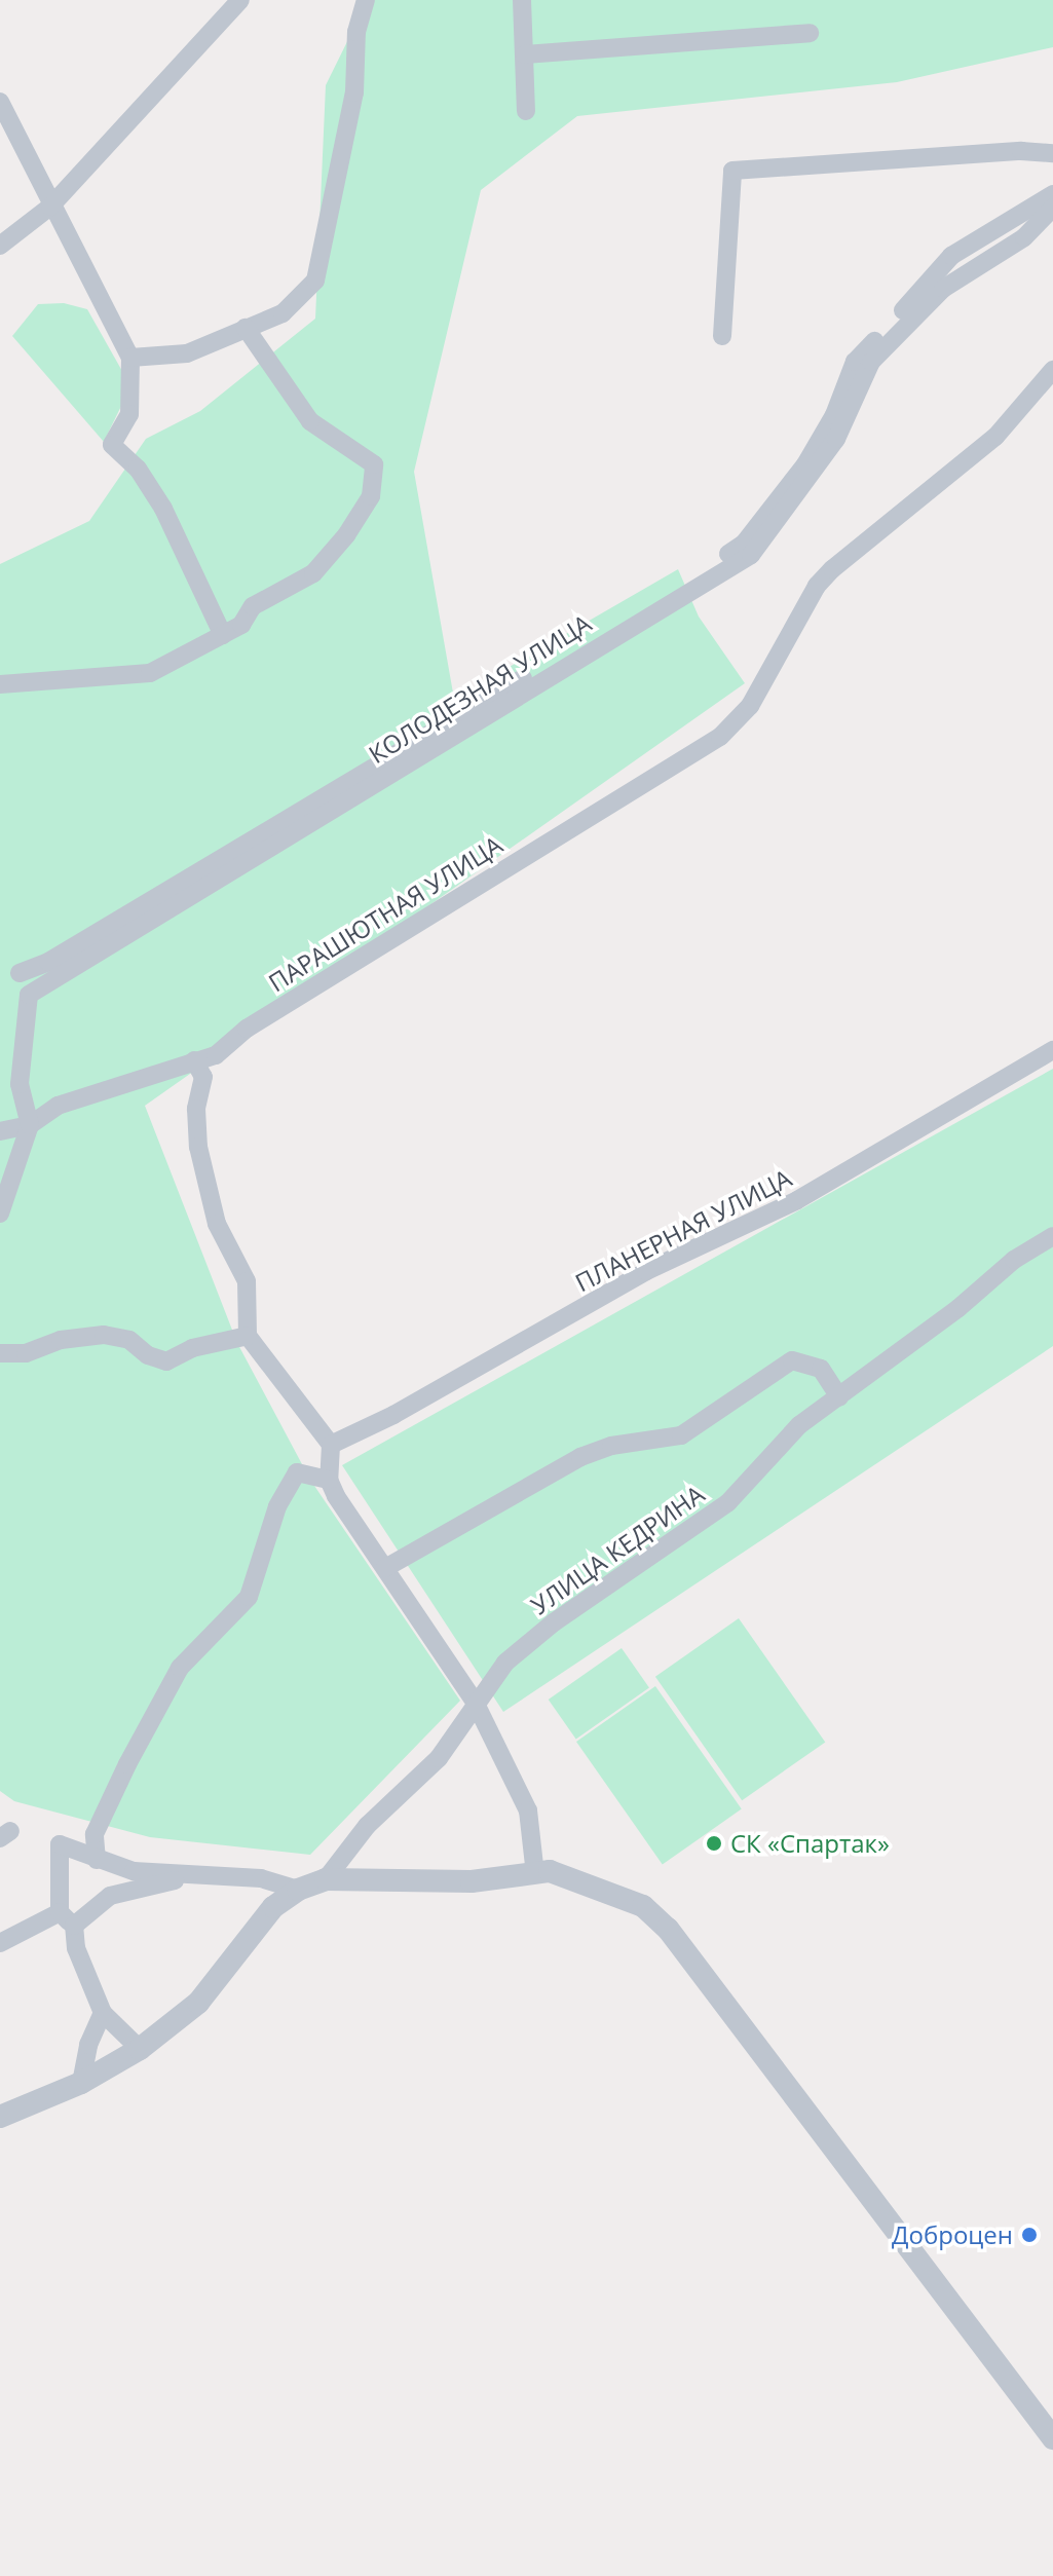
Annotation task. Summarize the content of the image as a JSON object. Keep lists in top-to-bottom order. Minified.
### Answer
{"streets":{"street":["КОЛОДЕЗНАЯ УЛИЦА","ПАРАШЮТНАЯ УЛИЦА","ПЛАНЕРНАЯ УЛИЦА","УЛИЦА КЕДРИНА"]},"crossings":[["КОЛОДЕЗНАЯ УЛИЦА","ПАРАШЮТНАЯ УЛИЦА"]],"places":["СК «Спартак»","Доброцен"]}
